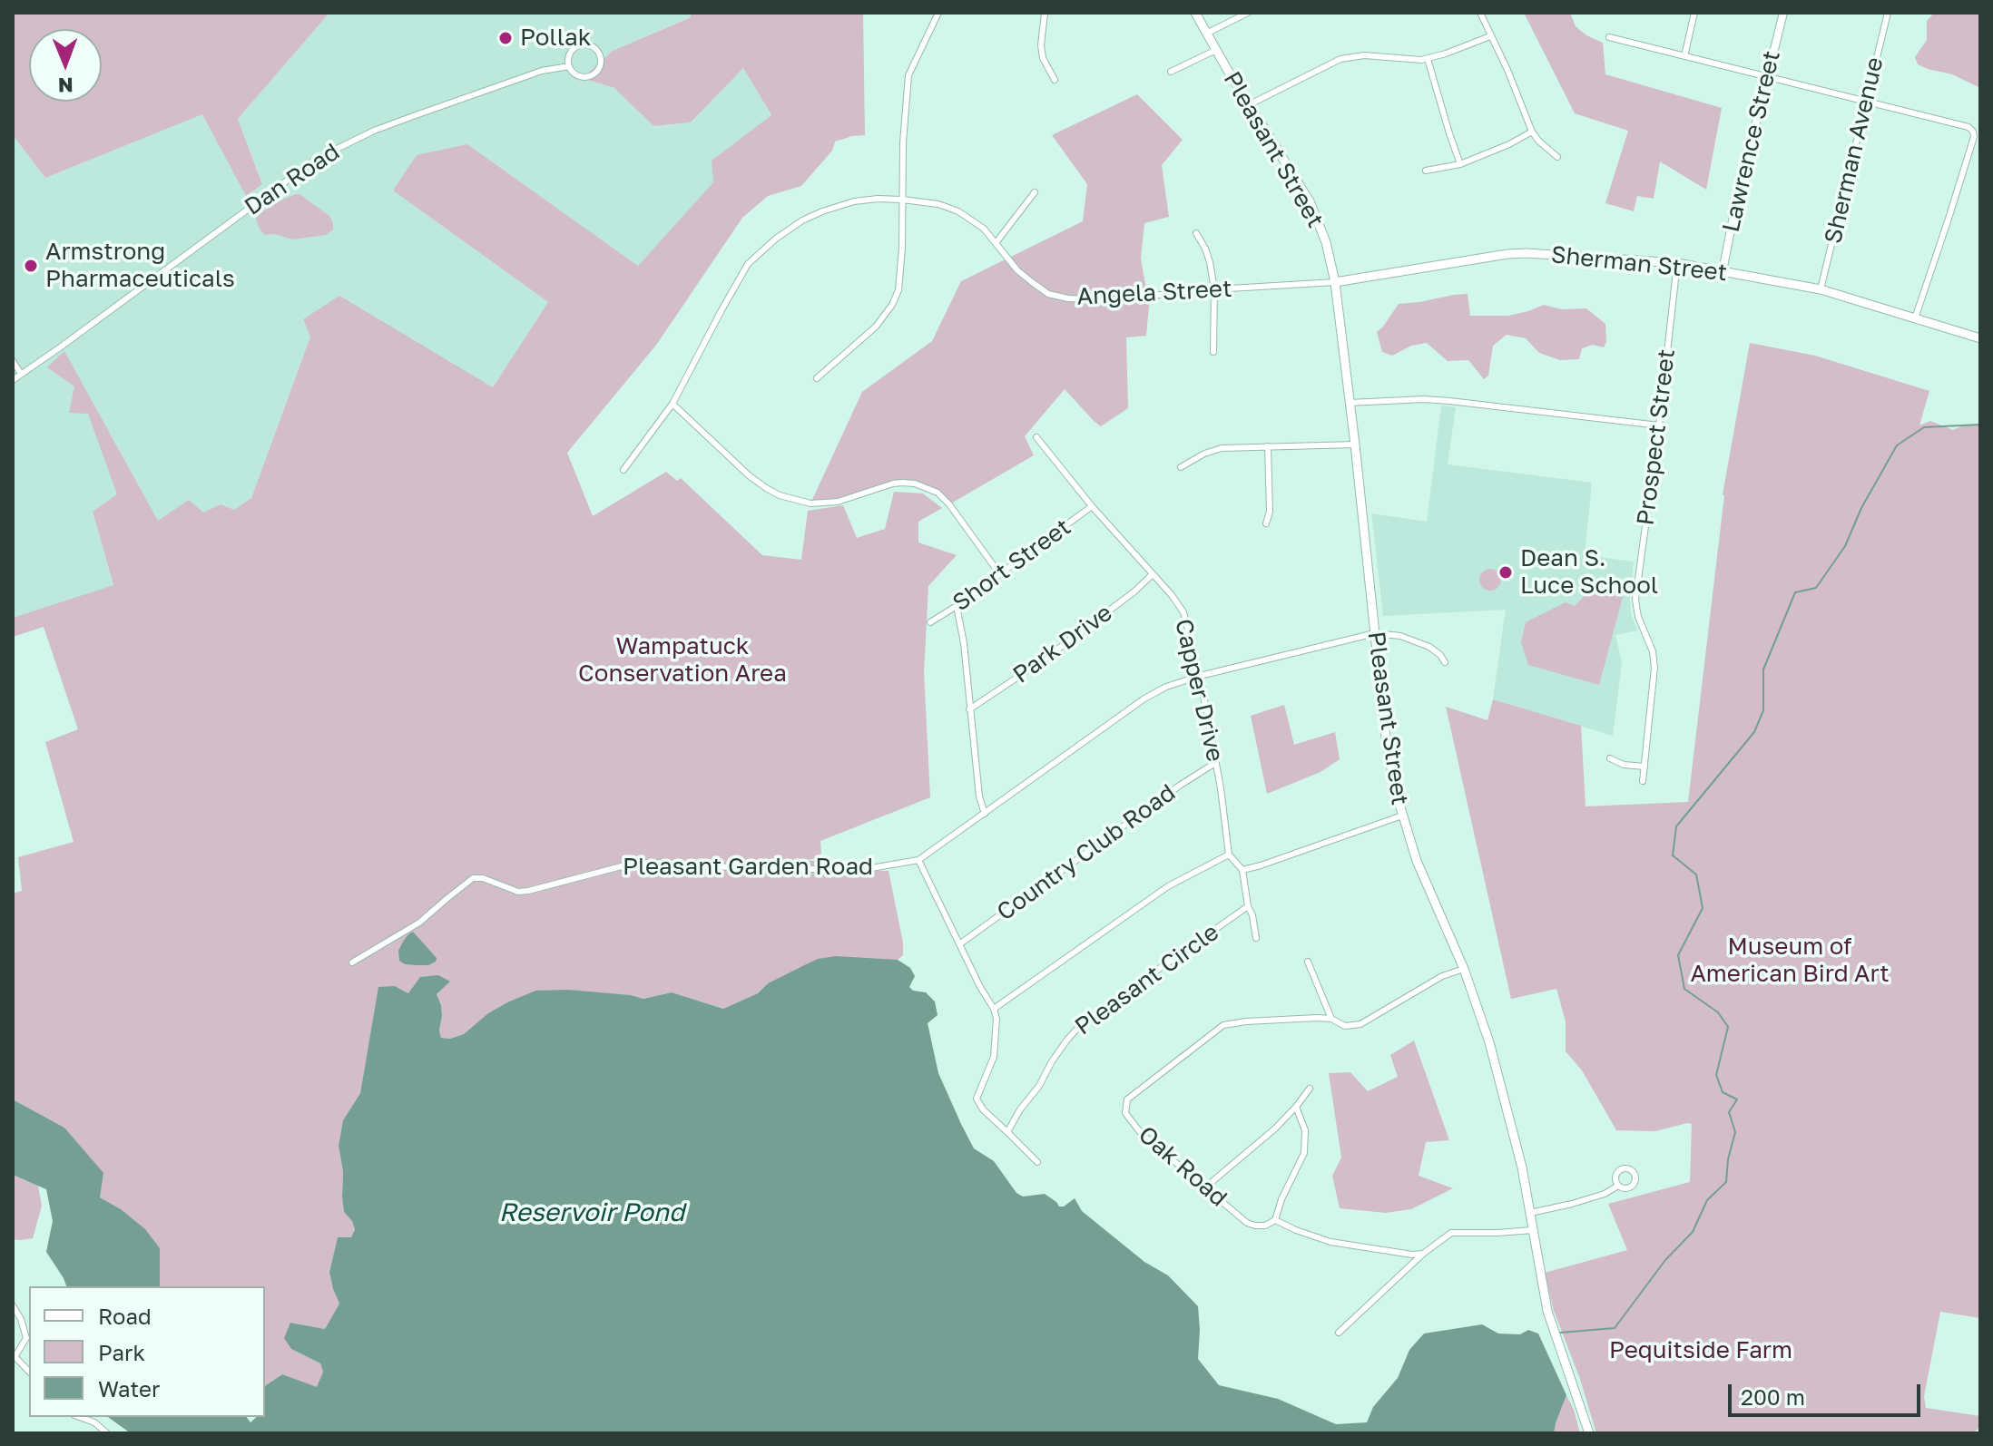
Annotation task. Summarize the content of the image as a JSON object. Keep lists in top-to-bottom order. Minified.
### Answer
{"streets":{"main road":["Pleasant Street","Sherman Street"],"street":["Lawrence Street","Sherman Avenue","Dan Road","Angela Street","Prospect Street","Short Street","Park Drive","Capper Drive","Country Club Road","Pleasant Garden Road","Pleasant Circle","Oak Road"]},"crossings":[["Lawrence Street","Sherman Street"],["Pleasant Street","Sherman Street"],["Pleasant Street","Angela Street"],["Pleasant Street","Pleasant Garden Road"],["Pleasant Street","Oak Road"],["Sherman Avenue","Sherman Street"],["Sherman Street","Angela Street"],["Sherman Street","Prospect Street"],["Short Street","Capper Drive"],["Park Drive","Capper Drive"],["Capper Drive","Country Club Road"],["Capper Drive","Pleasant Garden Road"]],"water":["Reservoir Pond"],"parks":["Wampatuck Conservation Area","Museum of American Bird Art","Pequitside Farm"],"places":["Pollak","Armstrong Pharmaceuticals","Dean S. Luce School"],"legend":["Road","Park","Water"],"scale_bar":"200 m","north":"bottom"}
